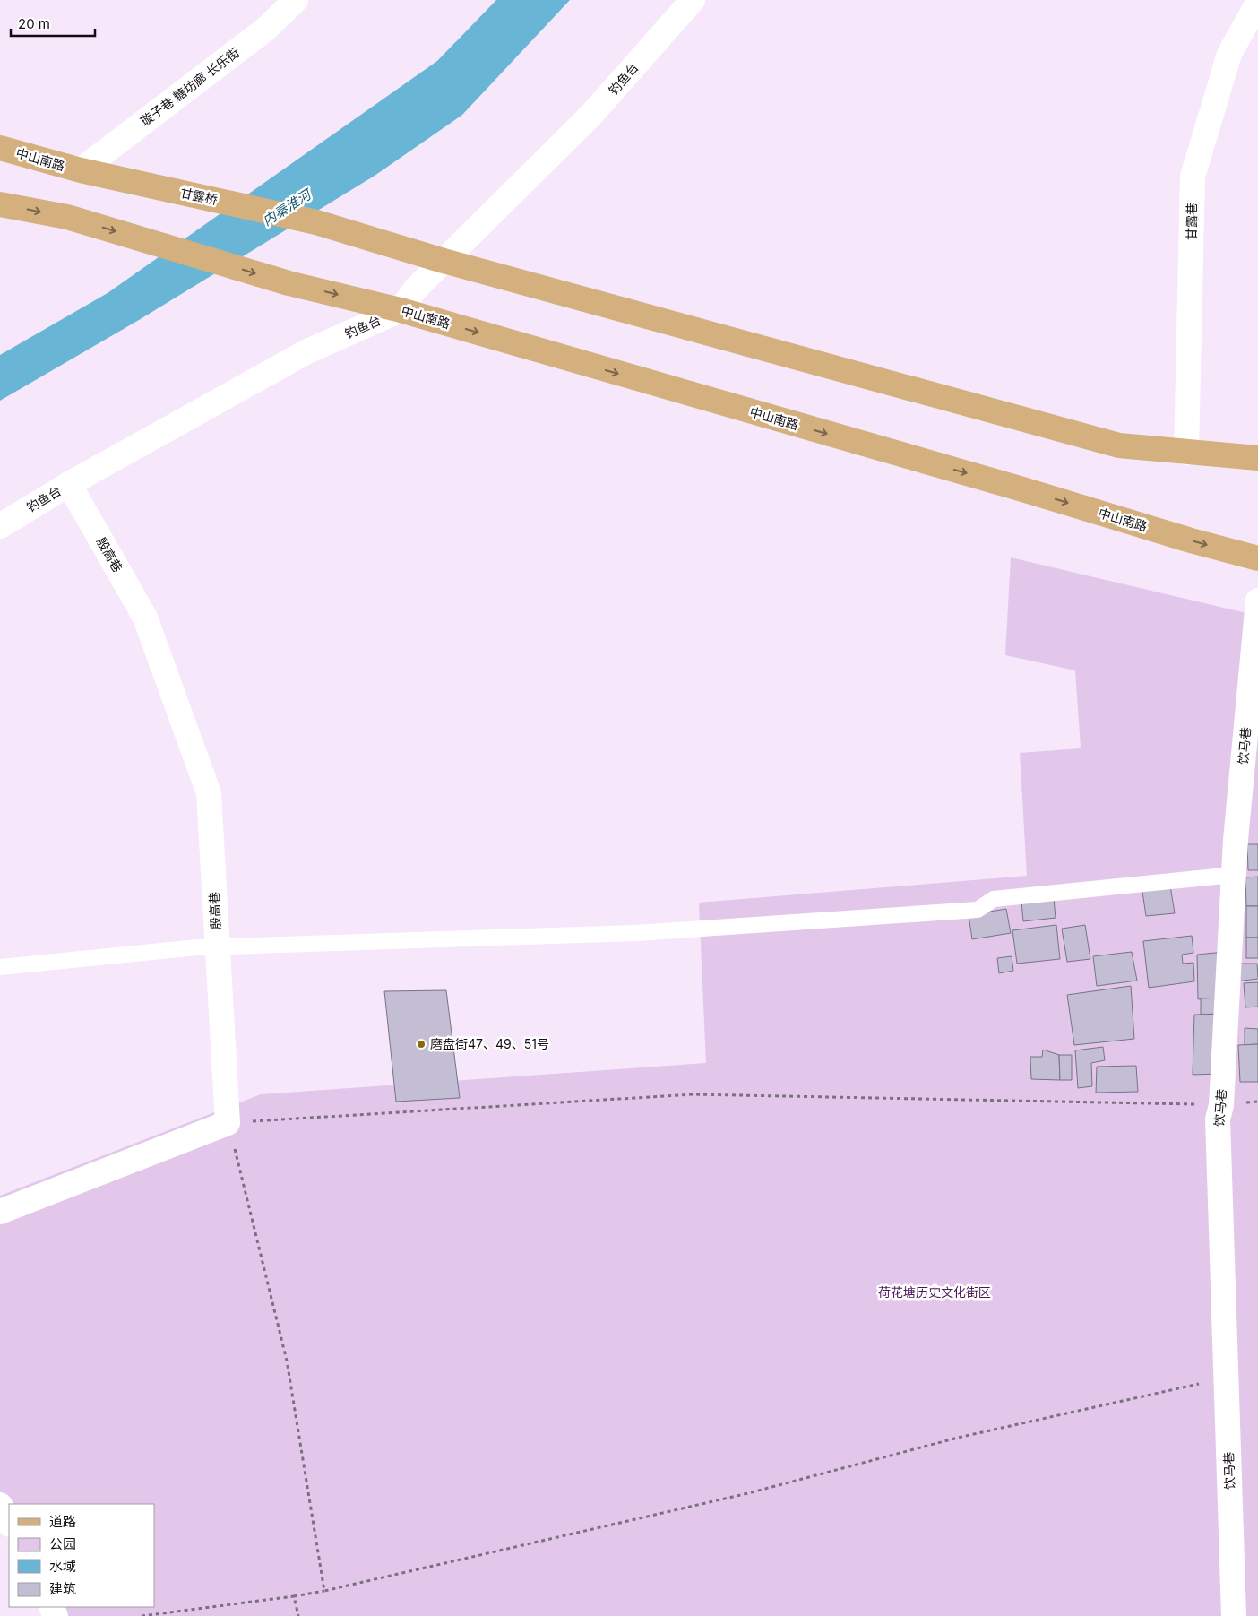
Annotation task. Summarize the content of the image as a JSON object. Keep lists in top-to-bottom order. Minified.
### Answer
{"streets":{"main road":["中山南路","甘露桥"],"street":["钓鱼台","璇子巷 糖坊廊 长乐街","甘露巷","殷高巷","饮马巷"]},"crossings":[["钓鱼台","中山南路"],["钓鱼台","殷高巷"],["璇子巷 糖坊廊 长乐街","中山南路"],["璇子巷 糖坊廊 长乐街","甘露桥"],["中山南路","甘露桥"]],"one_way":["中山南路"],"water":["内秦淮河"],"parks":["荷花塘历史文化街区"],"places":["磨盘街47、49、51号"],"legend":["道路","公园","水域","建筑"],"scale_bar":"20 m"}
